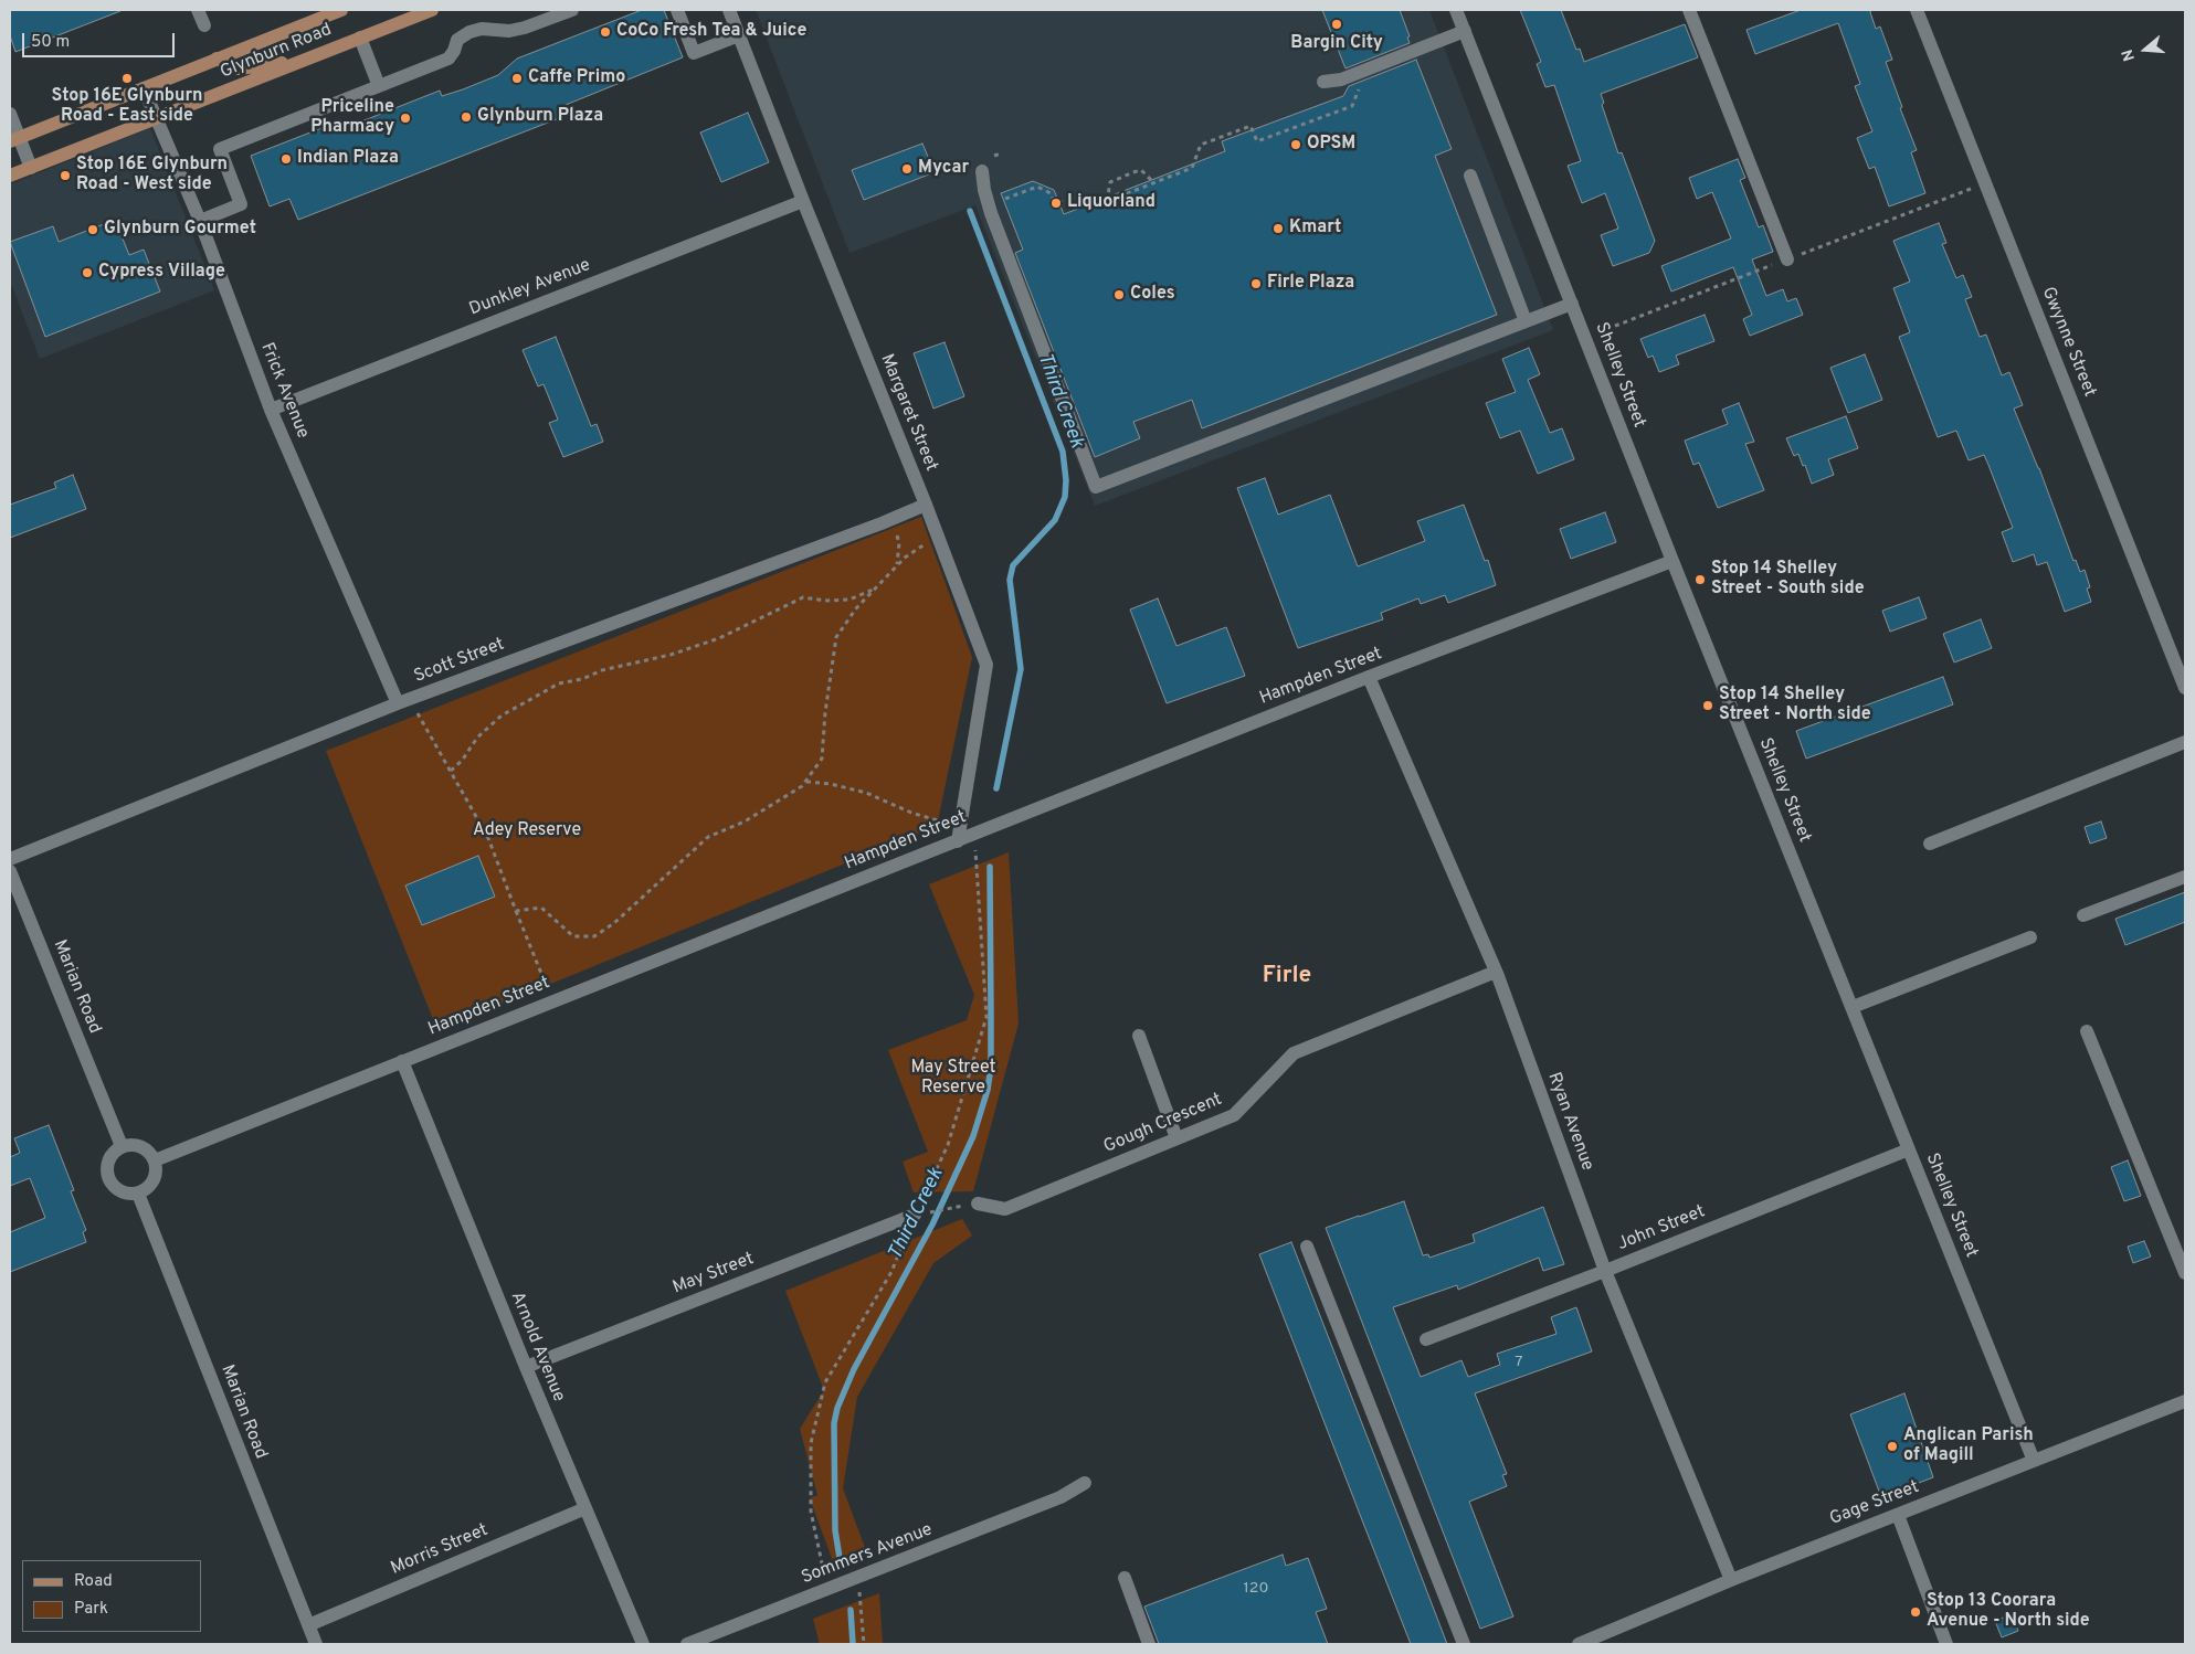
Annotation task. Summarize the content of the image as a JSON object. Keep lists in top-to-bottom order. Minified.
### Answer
{"streets":{"main road":["Glynburn Road"],"street":["Dunkley Avenue","Gwynne Street","Shelley Street","Frick Avenue","Margaret Street","Scott Street","Hampden Street","Marian Road","Ryan Avenue","Gough Crescent","John Street","May Street","Arnold Avenue","Gage Street","Morris Street","Sommers Avenue"]},"crossings":[["Glynburn Road","Frick Avenue"],["Dunkley Avenue","Frick Avenue"],["Dunkley Avenue","Margaret Street"],["Shelley Street","Hampden Street"],["Shelley Street","John Street"],["Shelley Street","Gage Street"],["Frick Avenue","Scott Street"],["Margaret Street","Scott Street"],["Margaret Street","Hampden Street"],["Hampden Street","Marian Road"],["Hampden Street","Ryan Avenue"],["Hampden Street","Arnold Avenue"],["Marian Road","Morris Street"],["Ryan Avenue","Gough Crescent"],["Ryan Avenue","John Street"],["Ryan Avenue","Gage Street"],["May Street","Arnold Avenue"],["Arnold Avenue","Morris Street"]],"districts":["Firle"],"water":["Third Creek"],"parks":["Adey Reserve","May Street Reserve"],"places":["Bargin City","CoCo Fresh Tea & Juice","Stop 16E Glynburn Road - East side","Caffe Primo","Glynburn Plaza","Priceline Pharmacy","OPSM","Indian Plaza","Mycar","Stop 16E Glynburn Road - West side","Liquorland","Kmart","Glynburn Gourmet","Cypress Village","Firle Plaza","Coles","Stop 14 Shelley Street - South side","Stop 14 Shelley Street - North side","Anglican Parish of Magill","Stop 13 Coorara Avenue - North side"],"house_numbers":["7","120"],"legend":["Road","Park"],"scale_bar":"50 m","north":"left"}
